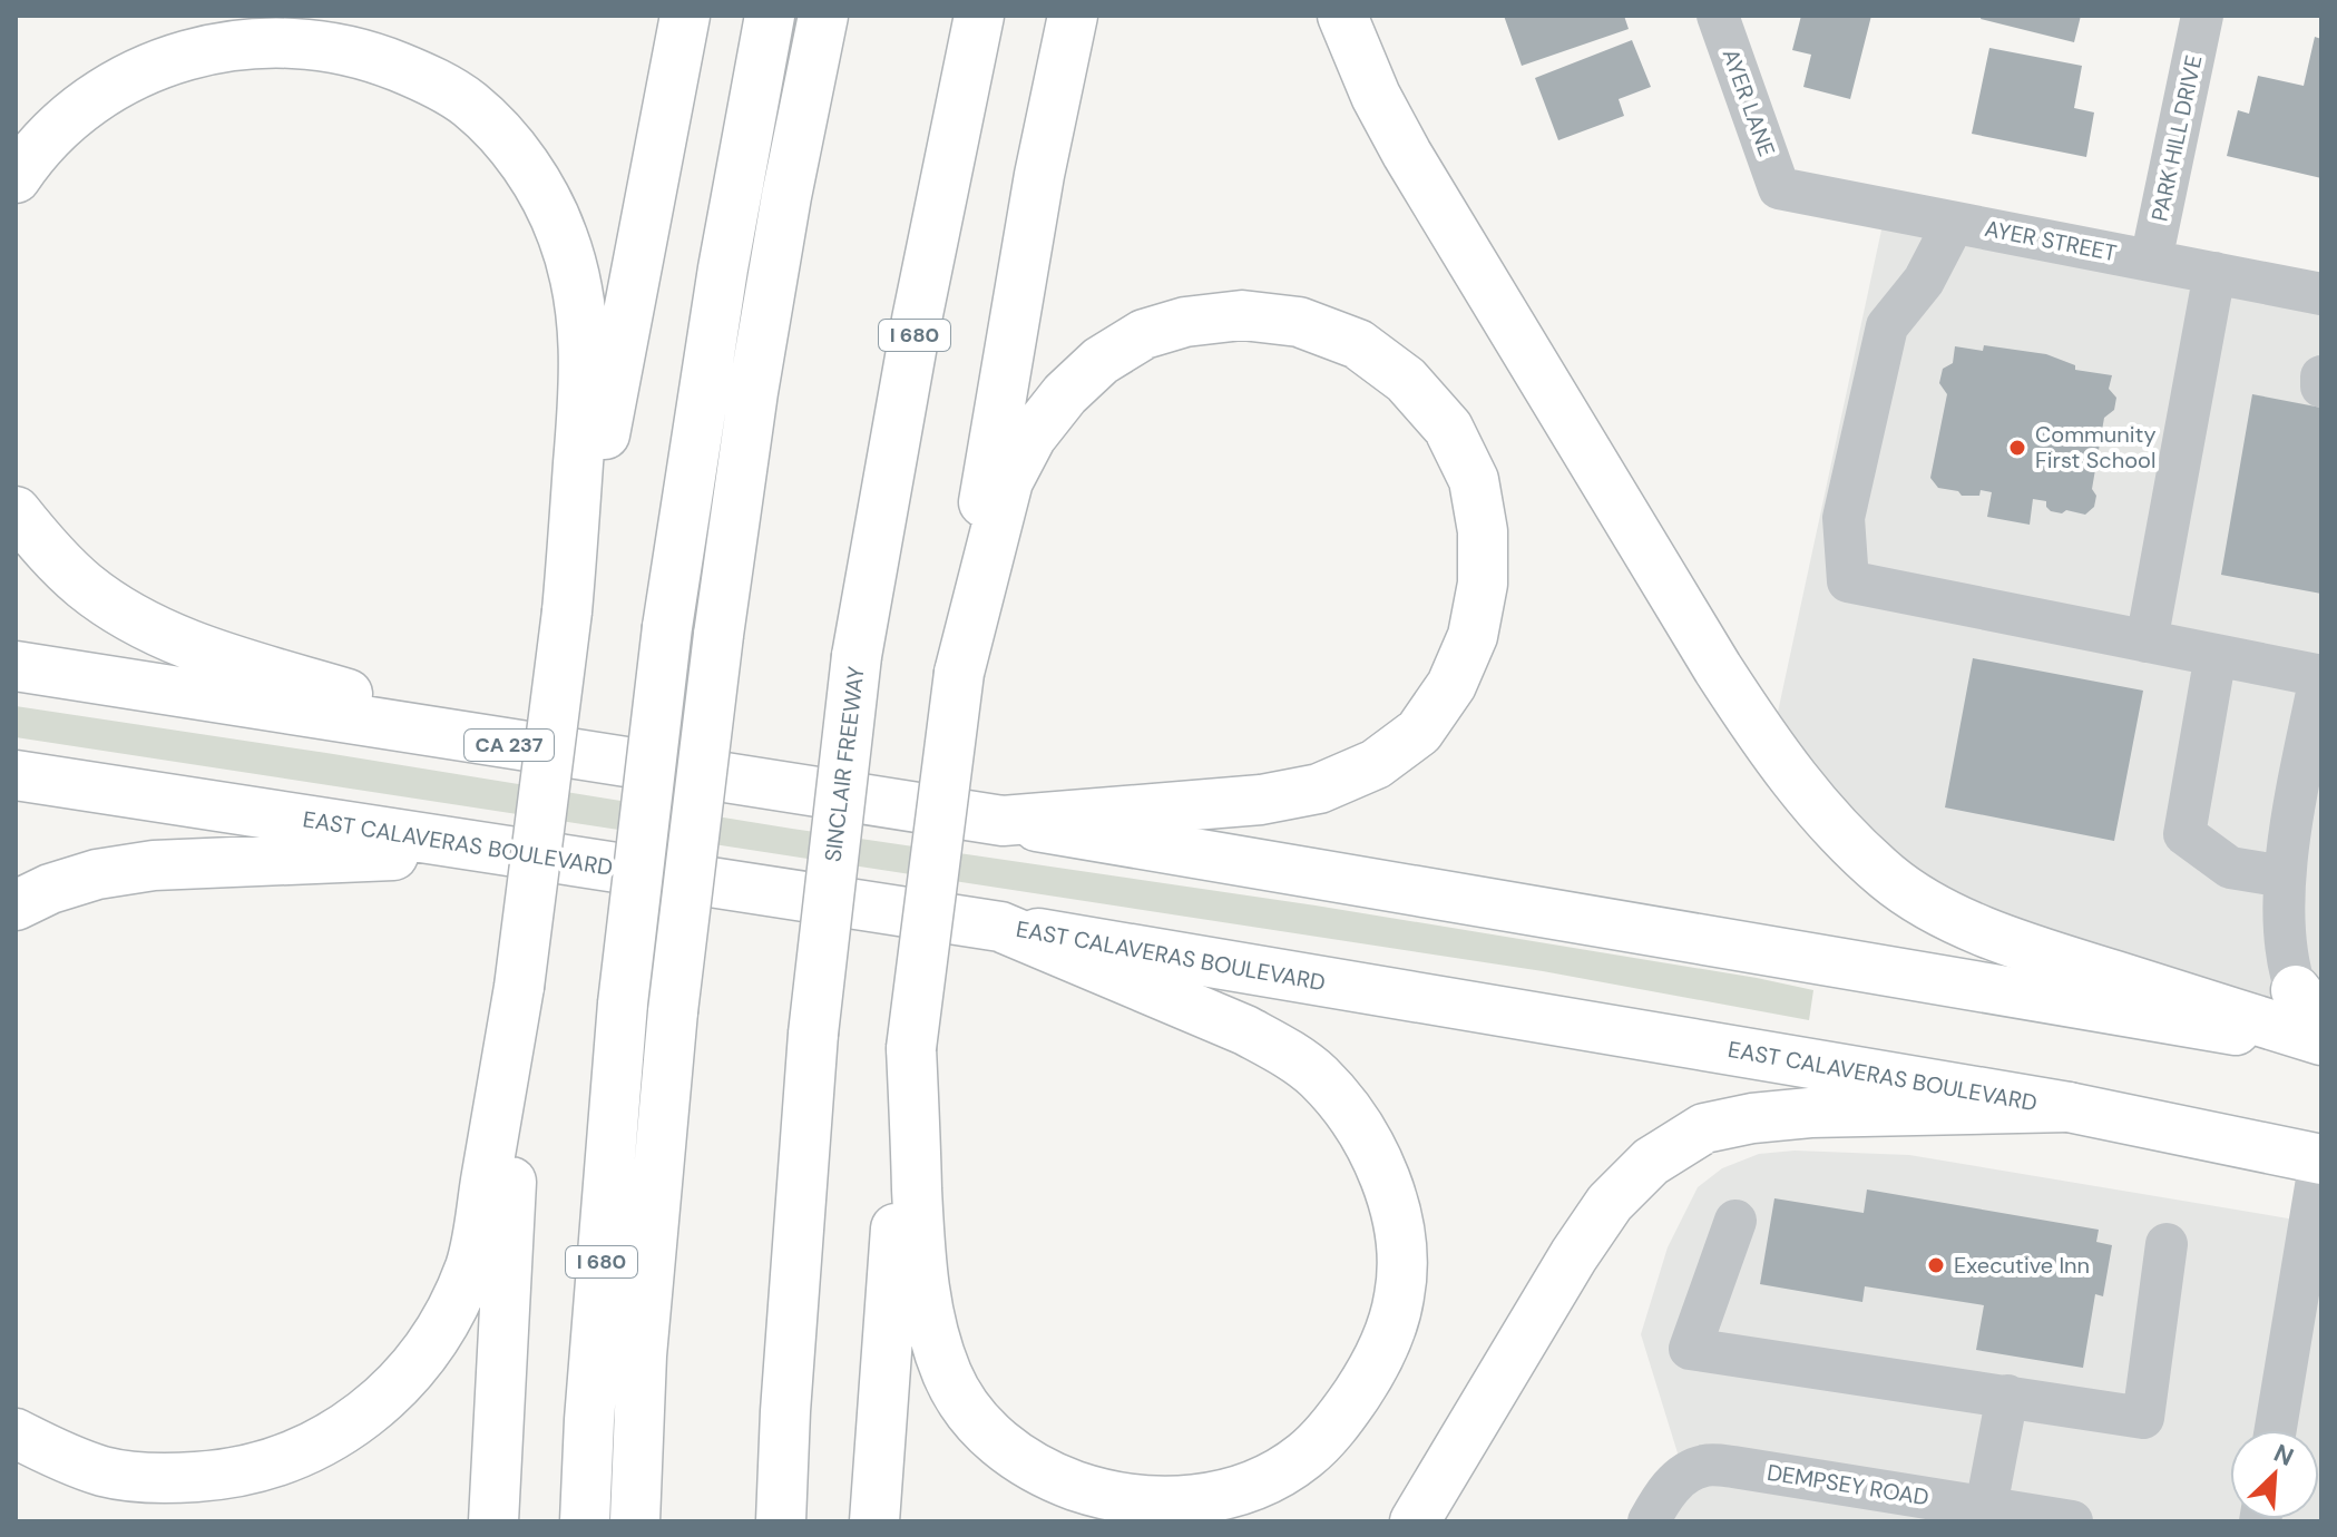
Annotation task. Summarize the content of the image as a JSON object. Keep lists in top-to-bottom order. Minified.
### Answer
{"streets":{"main road":["I 680","CA 237","SINCLAIR FREEWAY","EAST CALAVERAS BOULEVARD"],"street":["AYER LANE","PARK HILL DRIVE","AYER STREET","DEMPSEY ROAD"]},"crossings":[["AYER LANE","AYER STREET"],["PARK HILL DRIVE","AYER STREET"]],"places":["Community First School","Executive Inn"],"north":"top right"}
